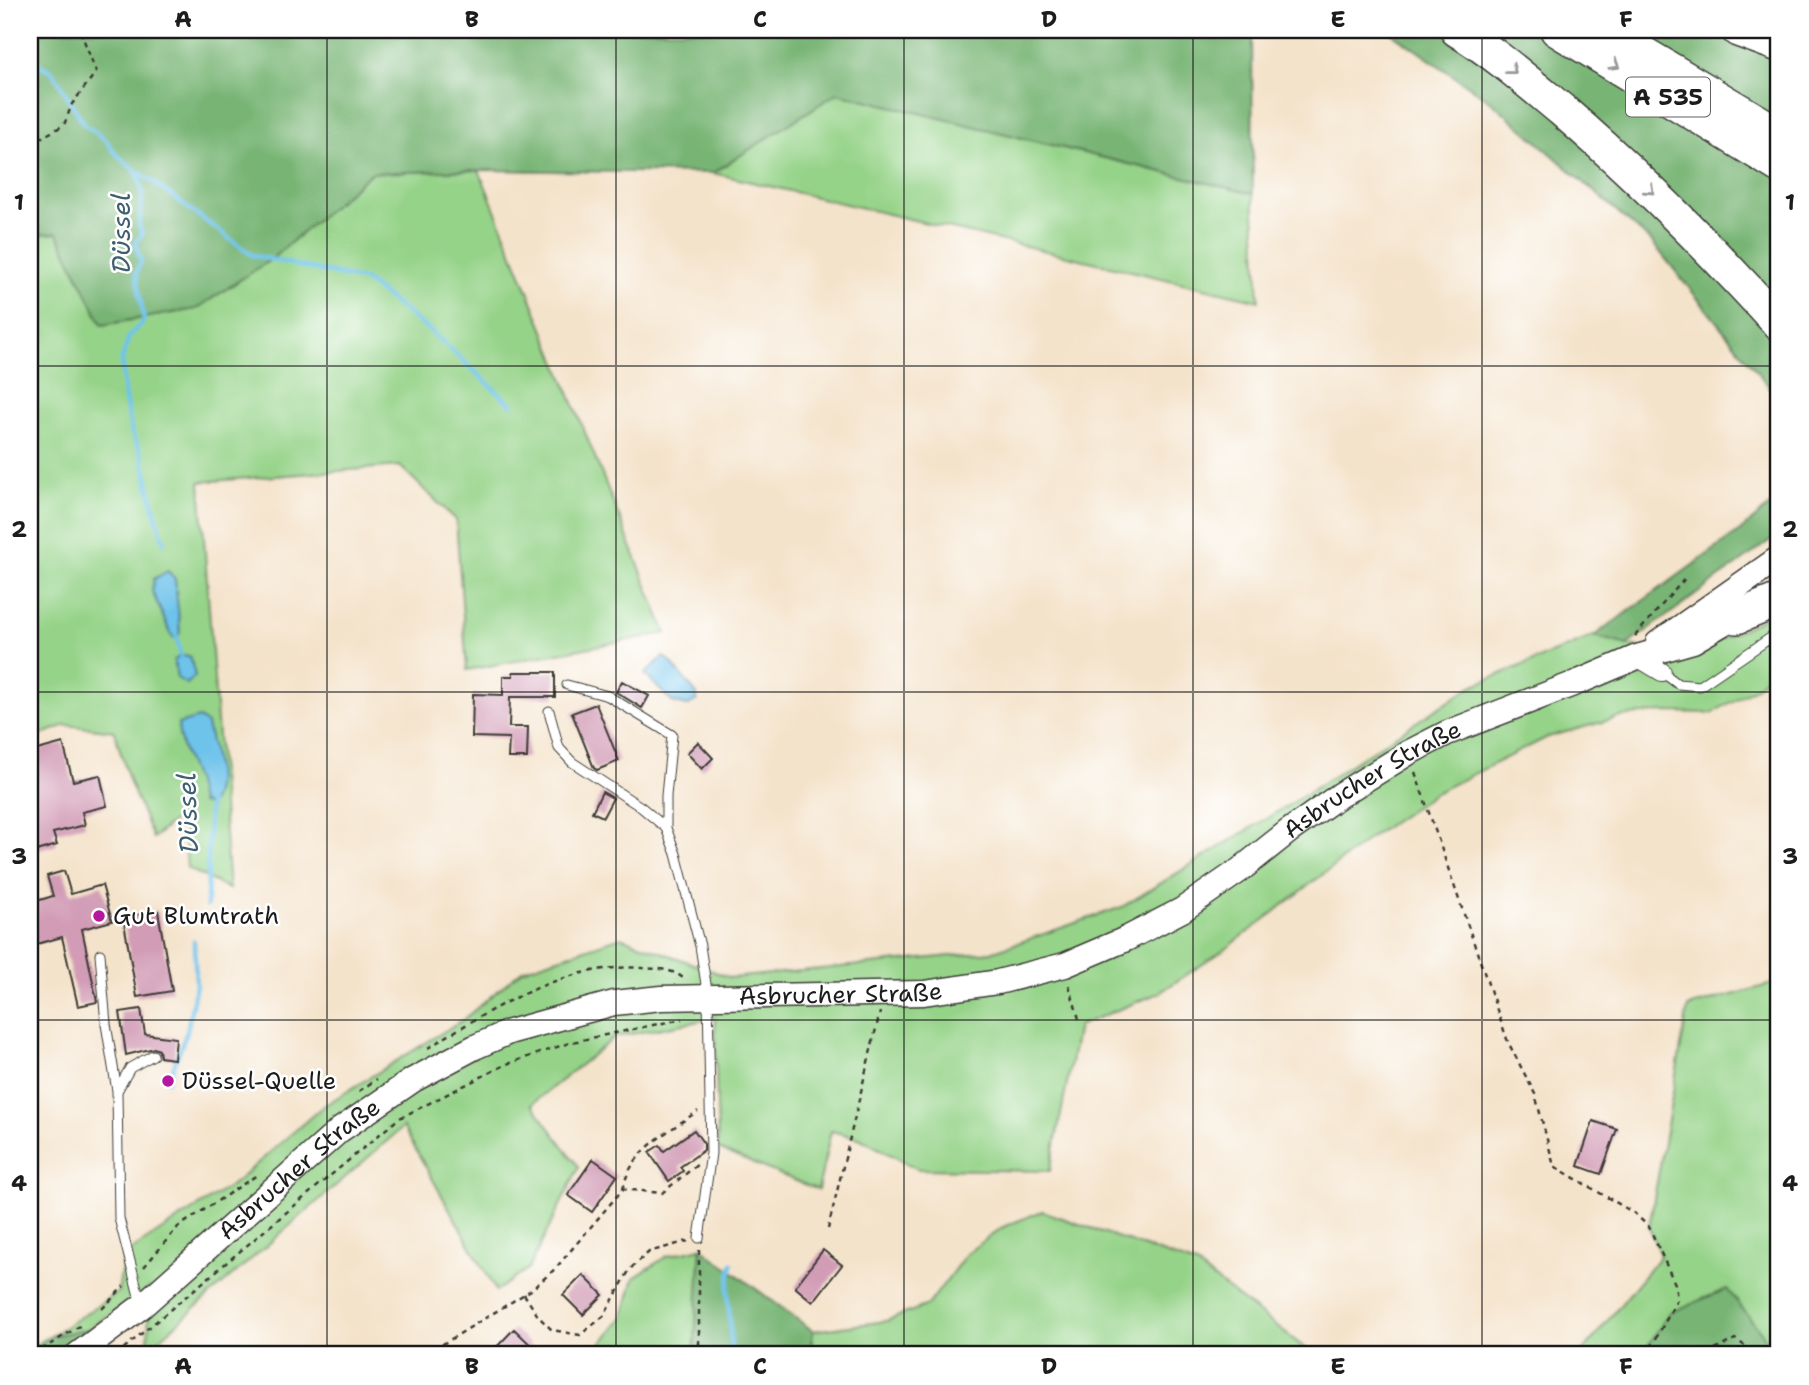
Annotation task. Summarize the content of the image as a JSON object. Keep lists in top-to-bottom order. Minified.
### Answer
{"streets":{"highway":["A 535"],"main road":["Asbrucher Straße"]},"water":["Düssel"],"places":["Gut Blumtrath","Düssel-Quelle"],"grid":{"columns":["A","B","C","D","E","F"],"rows":["1","2","3","4"]}}
